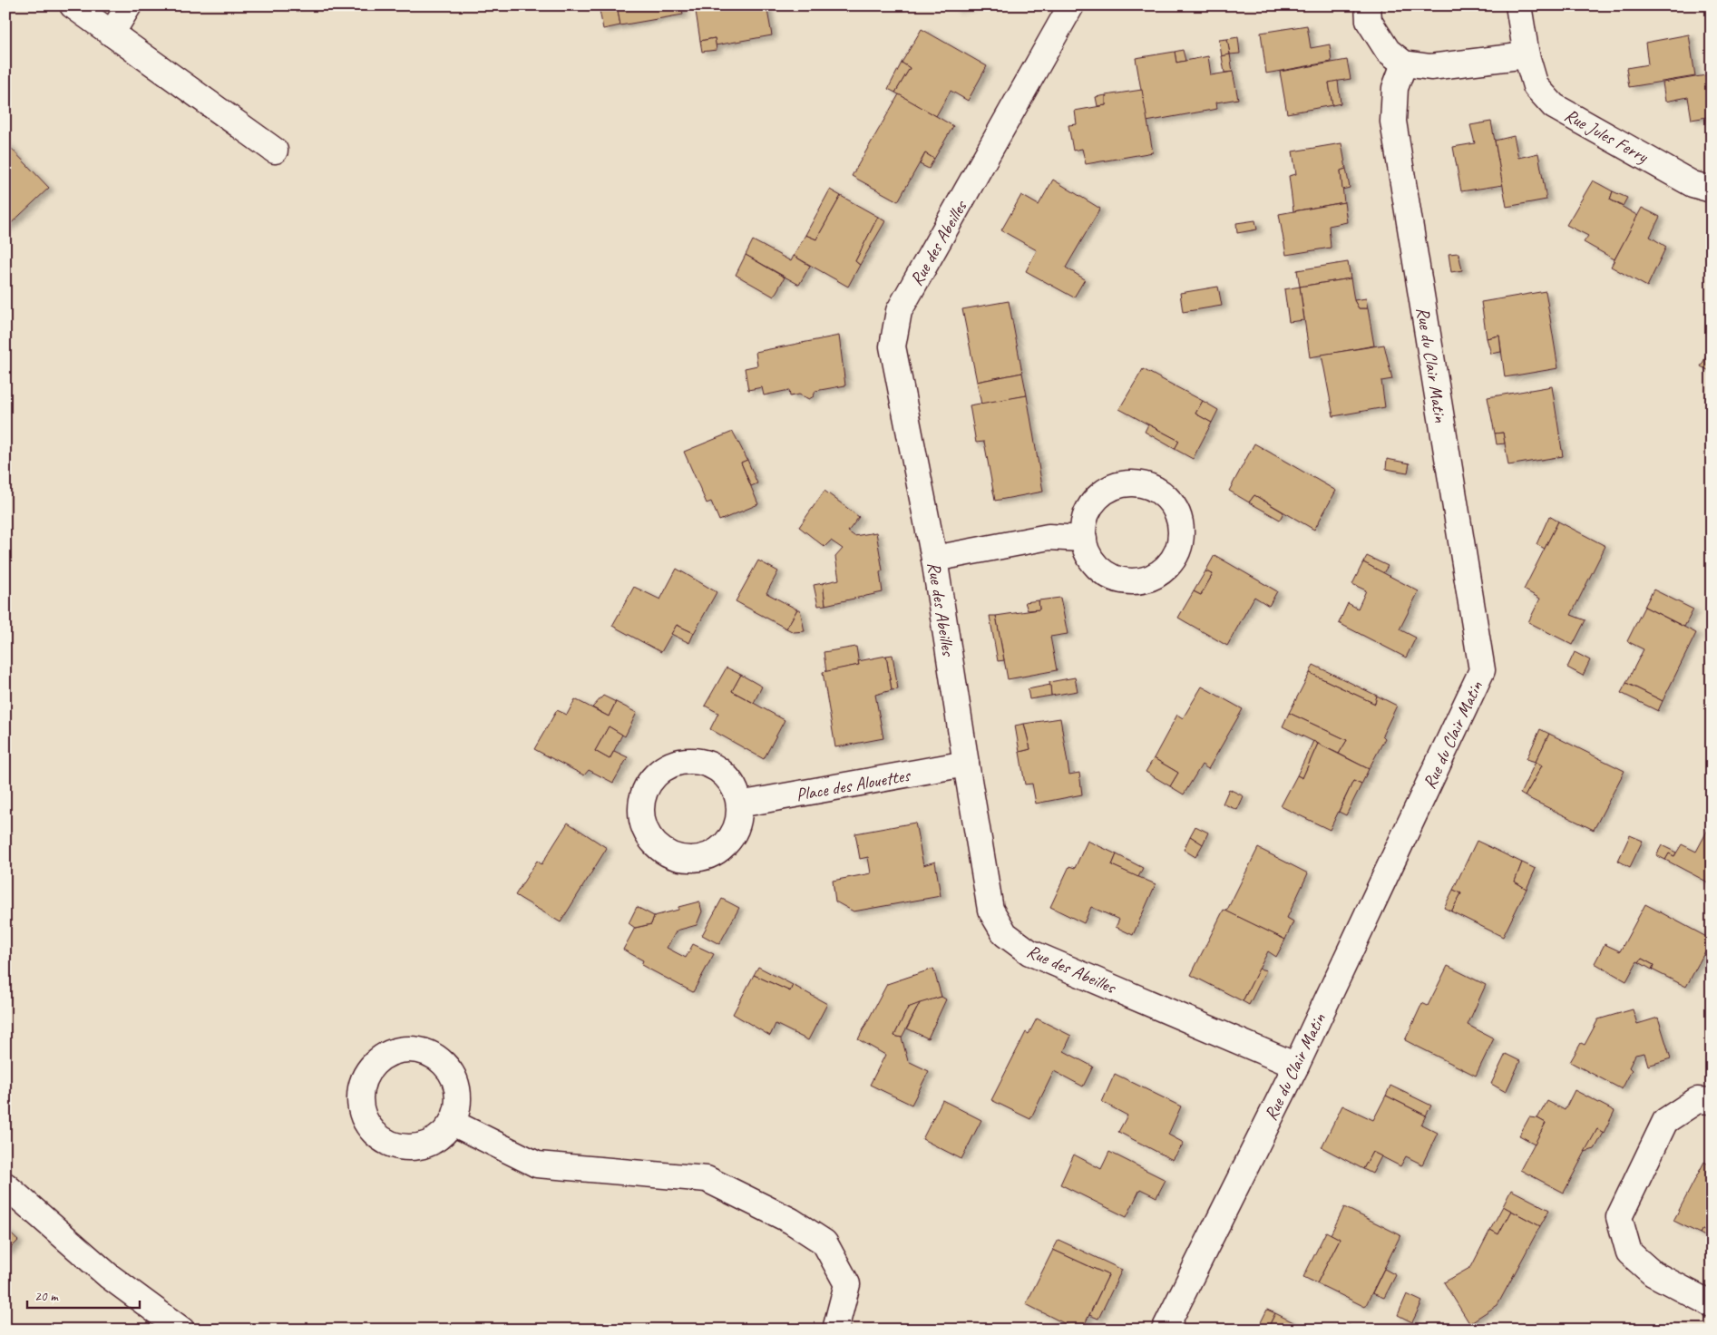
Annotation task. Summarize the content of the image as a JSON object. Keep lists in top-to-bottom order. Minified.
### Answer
{"streets":{"street":["Rue Jules Ferry","Rue des Abeilles","Rue du Clair Matin","Place des Alouettes"]},"crossings":[["Rue des Abeilles","Rue du Clair Matin"],["Rue des Abeilles","Place des Alouettes"]],"scale_bar":"20 m"}
